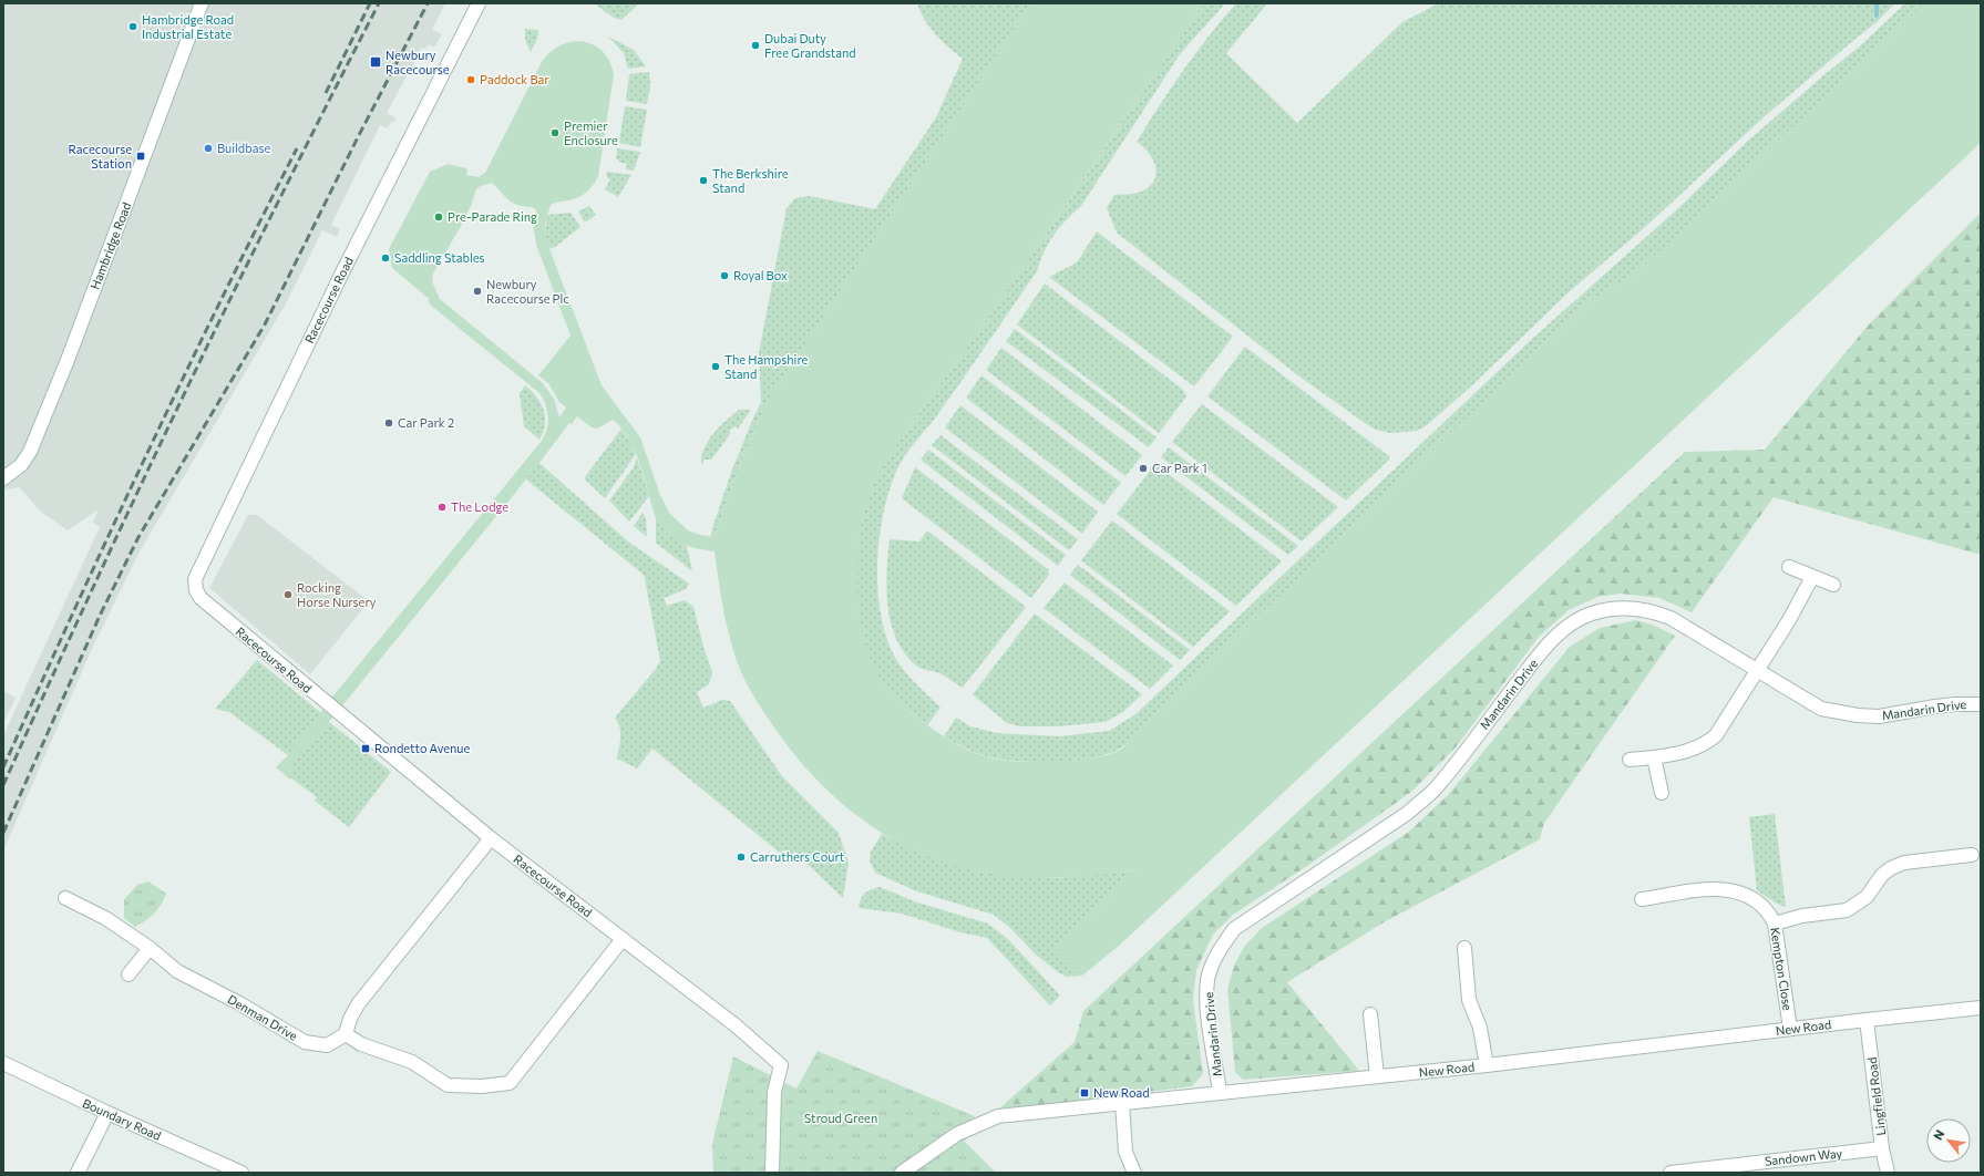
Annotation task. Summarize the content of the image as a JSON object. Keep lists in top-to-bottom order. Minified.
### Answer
{"streets":{"street":["Hambridge Road","Racecourse Road","Mandarin Drive","Kempton Close","Denman Drive","New Road","Lingfield Road","Boundary Road","Sandown Way"]},"crossings":[["Mandarin Drive","New Road"],["Kempton Close","New Road"],["New Road","Lingfield Road"],["Lingfield Road","Sandown Way"]],"parks":["Stroud Green"],"places":{"other":["Hambridge Road Industrial Estate","Dubai Duty Free Grandstand","Paddock Bar","Premier Enclosure","Buildbase","The Berkshire Stand","Pre-Parade Ring","Saddling Stables","Royal Box","Newbury Racecourse Plc","The Hampshire Stand","Car Park 2","Car Park 1","The Lodge","Rocking Horse Nursery","Carruthers Court"],"transit":["Newbury Racecourse","Racecourse Station","Rondetto Avenue","New Road"]},"north":"top left"}
